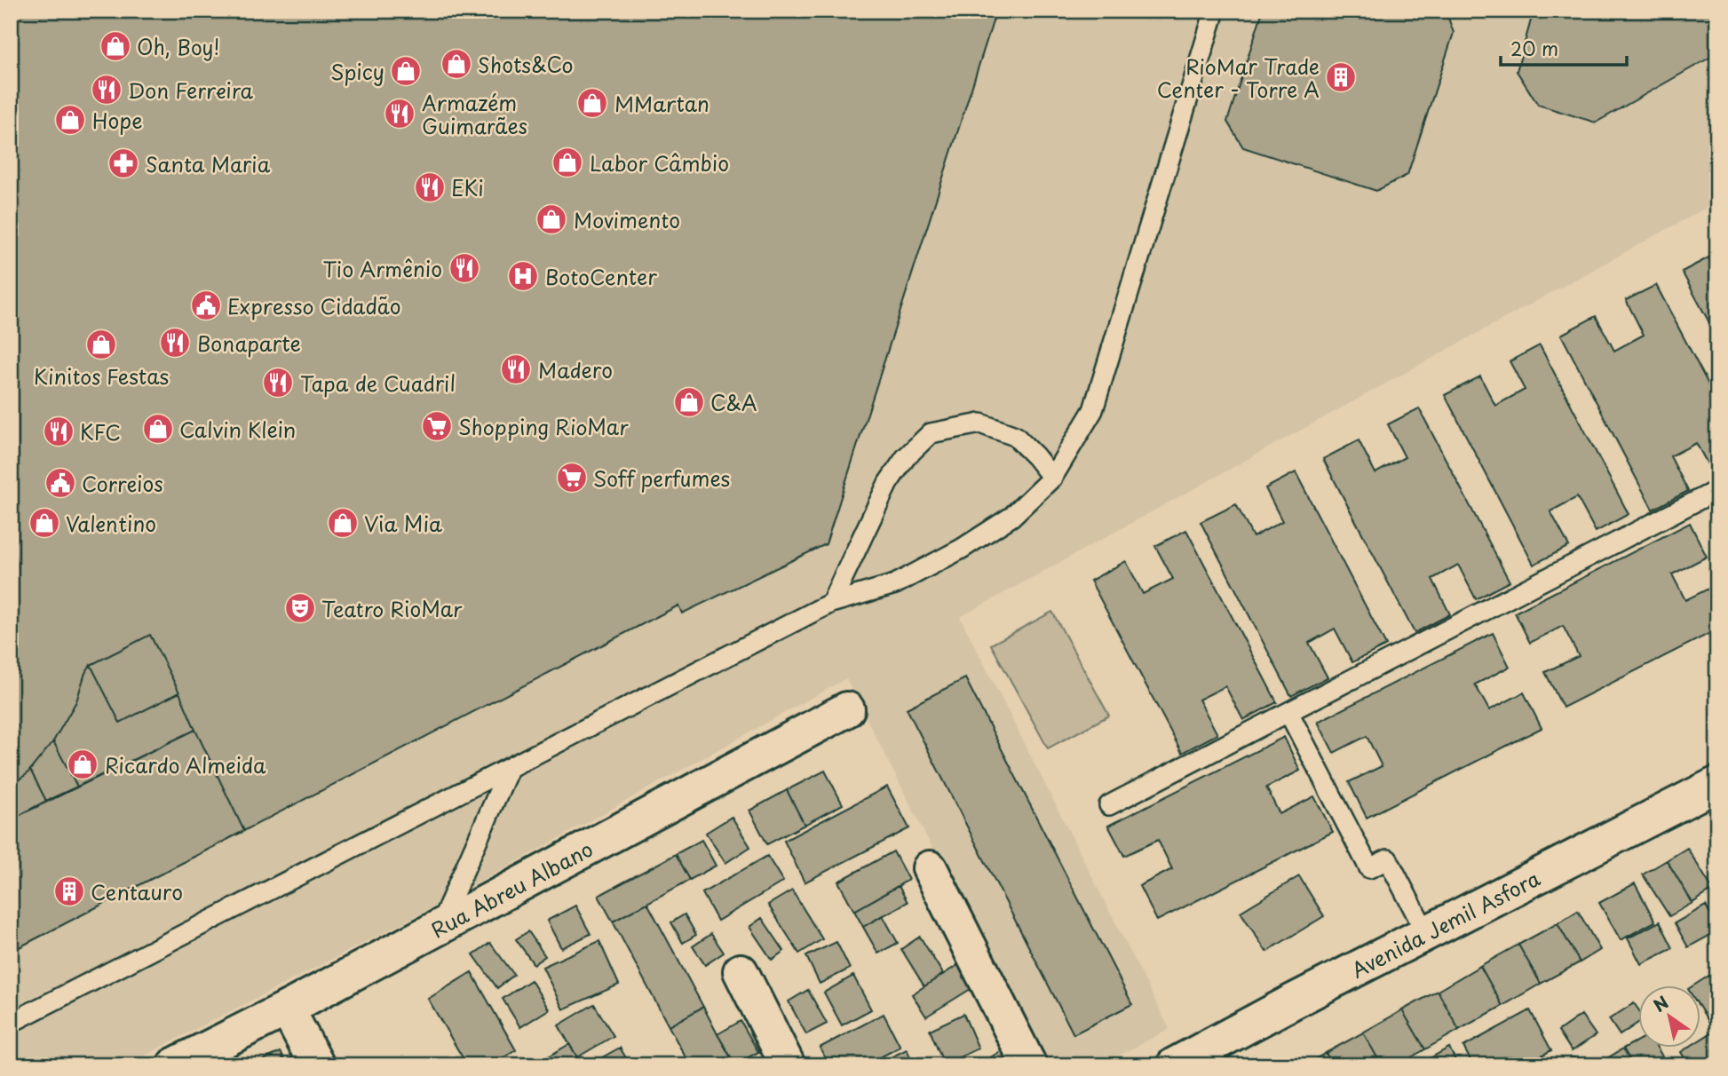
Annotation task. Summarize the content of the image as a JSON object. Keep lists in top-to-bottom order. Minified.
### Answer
{"streets":{"street":["Rua Abreu Albano","Avenida Jemil Asfora"]},"places":{"shop":["Oh, Boy!","Shots&Co","Spicy","MMartan","Hope","Labor Câmbio","Movimento","Kinitos Festas","C&A","Calvin Klein","Valentino","Via Mia","Ricardo Almeida"],"building":["RioMar Trade Center - Torre A","Centauro"],"restaurant":["Don Ferreira","Armazém Guimarães","EKi","Tio Armênio","Bonaparte","Madero","Tapa de Cuadril","KFC"],"pharmacy":["Santa Maria"],"hospital":["BotoCenter"],"public building":["Expresso Cidadão","Correios"],"supermarket":["Shopping RioMar","Soff perfumes"],"theatre":["Teatro RioMar"]},"scale_bar":"20 m","north":"top left"}
